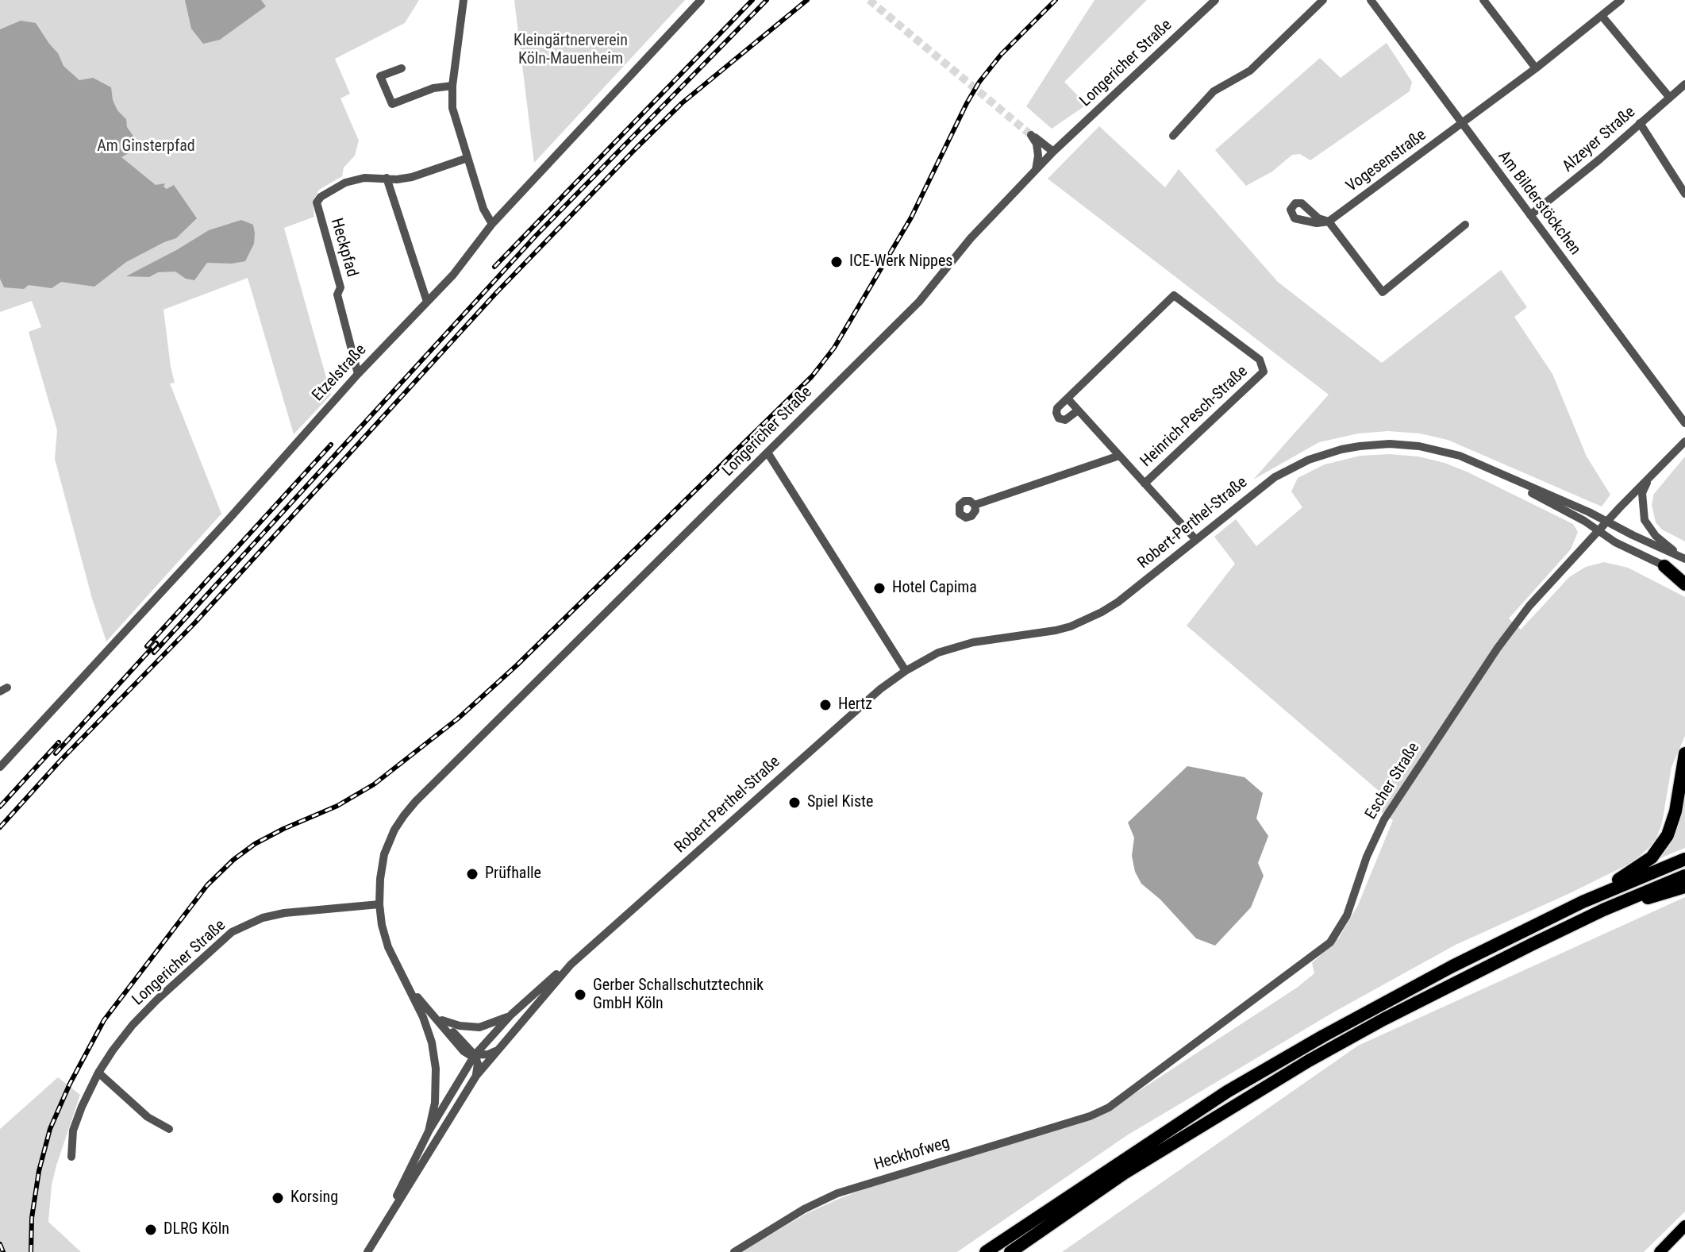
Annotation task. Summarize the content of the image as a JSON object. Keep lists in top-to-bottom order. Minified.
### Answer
{"streets":{"street":["Longericher Straße","Alzeyer Straße","Vogesenstraße","Am Bilderstöckchen","Heckpfad","Etzelstraße","Heinrich-Pesch-Straße","Robert-Perthel-Straße","Escher Straße","Heckhofweg"]},"crossings":[["Longericher Straße","Robert-Perthel-Straße"],["Alzeyer Straße","Am Bilderstöckchen"],["Vogesenstraße","Am Bilderstöckchen"],["Heckpfad","Etzelstraße"],["Robert-Perthel-Straße","Escher Straße"],["Escher Straße","Heckhofweg"]],"parks":["Kleingärtnerverein Köln-Mauenheim","Am Ginsterpfad"],"places":["ICE-Werk Nippes","Hotel Capima","Hertz","Spiel Kiste","Prüfhalle","Gerber Schallschutztechnik GmbH Köln","Korsing","DLRG Köln"]}
